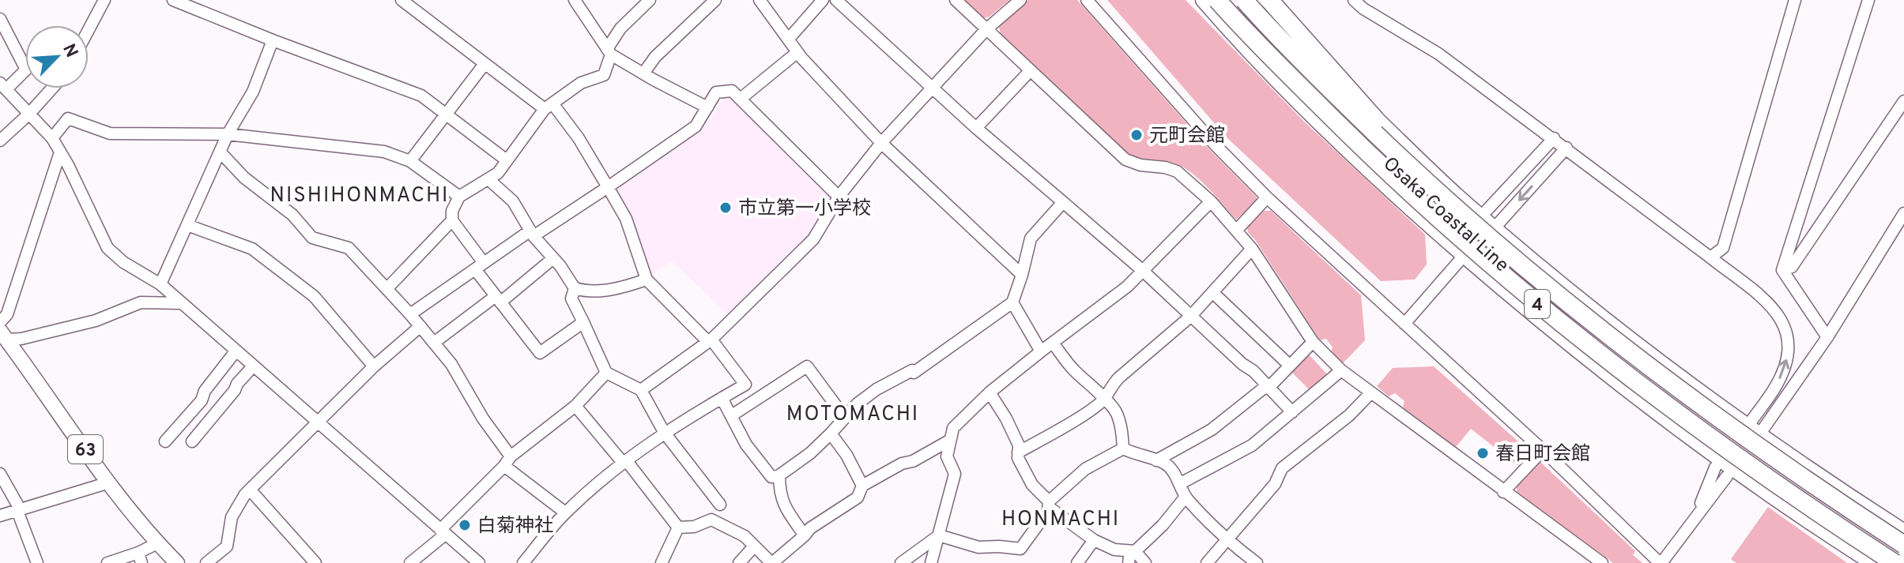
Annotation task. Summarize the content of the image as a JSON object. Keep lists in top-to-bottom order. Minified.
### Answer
{"streets":{"highway":["4"],"main road":["Osaka Coastal Line","63"]},"districts":["NISHIHONMACHI","MOTOMACHI","HONMACHI"],"places":["元町会館","市立第一小学校","春日町会館","白菊神社"],"north":"top right"}
